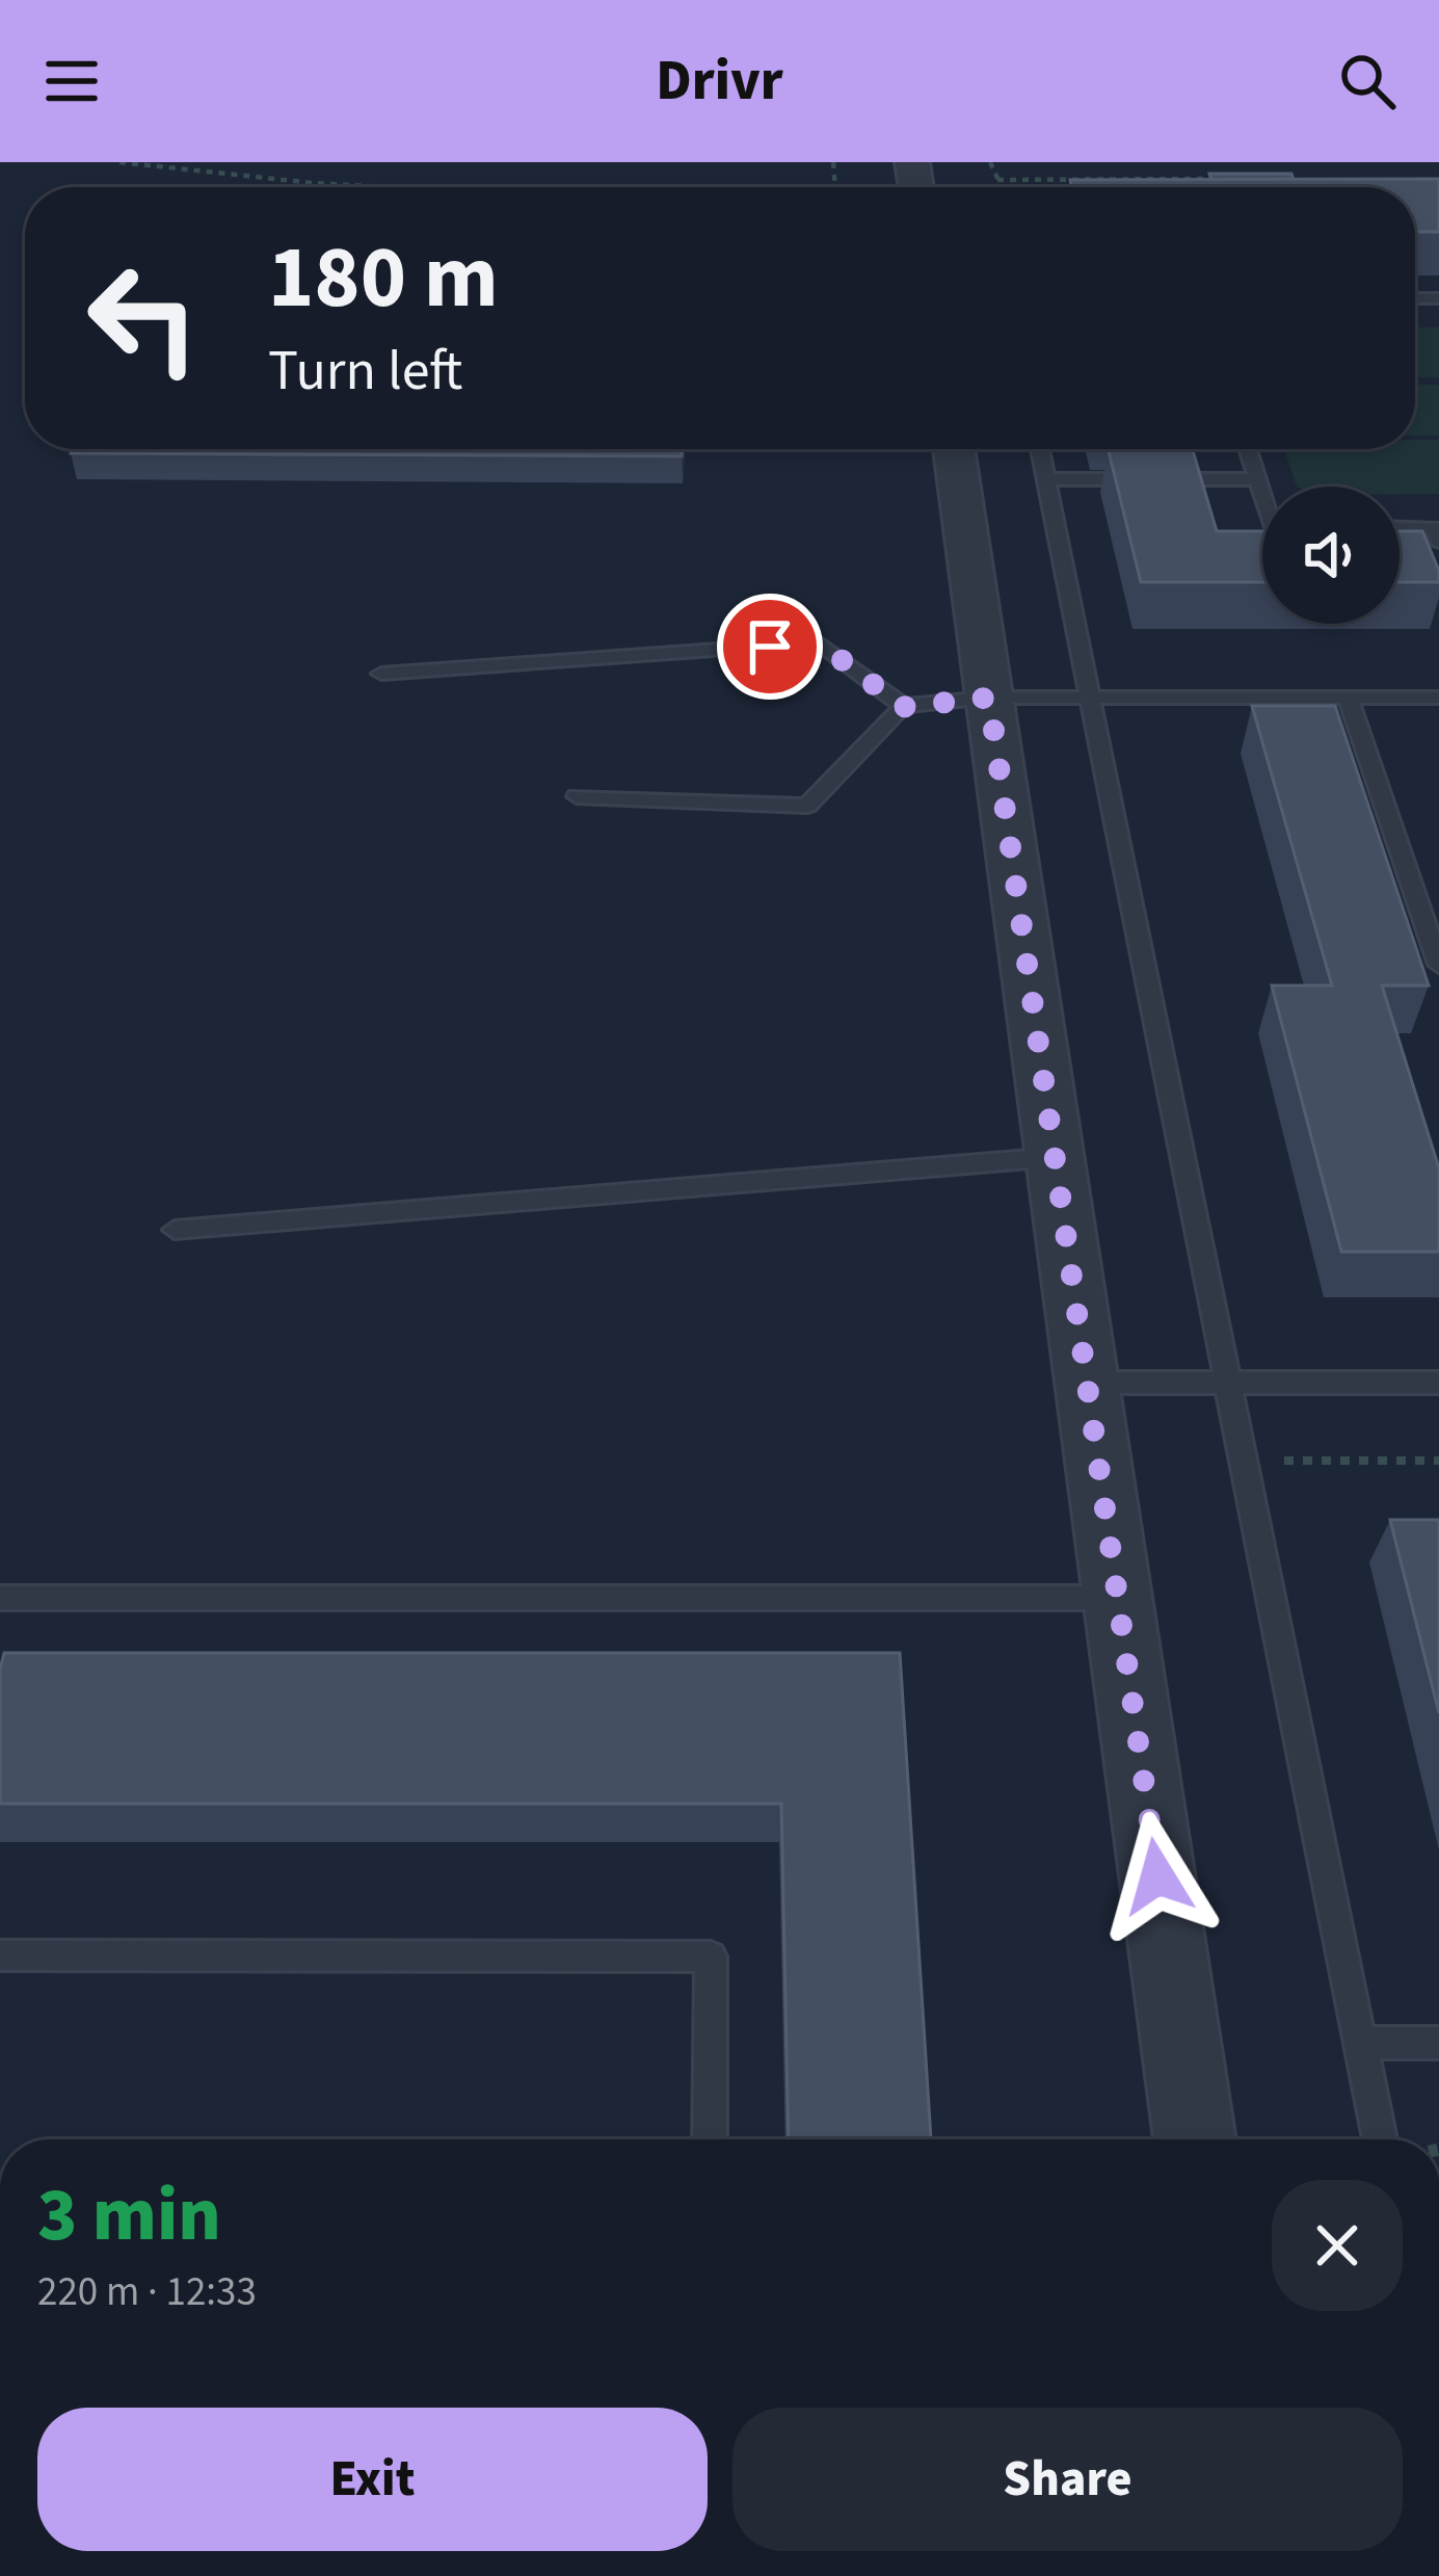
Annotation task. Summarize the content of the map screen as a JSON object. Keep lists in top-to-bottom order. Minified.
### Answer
{"page":{"header":"Drivr","turn":["180 m","Turn left"],"heading":["3 min","220 m · 12:33"],"buttons":["Exit","Share"]}}
